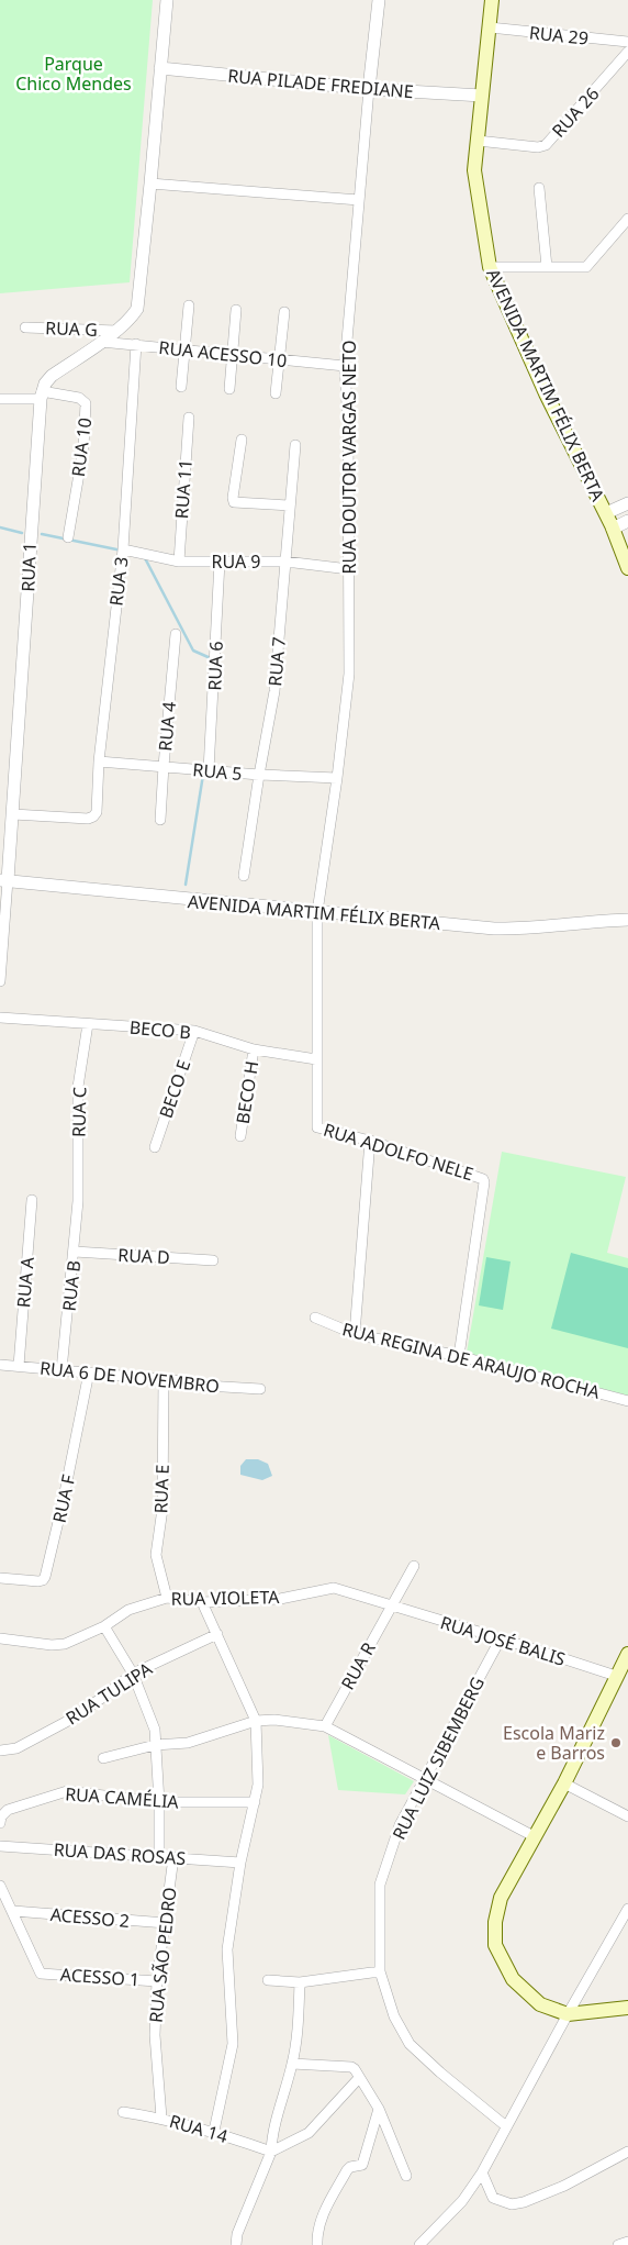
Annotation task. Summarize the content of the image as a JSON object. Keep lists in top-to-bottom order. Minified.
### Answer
{"streets":{"main road":["AVENIDA MARTIM FÉLIX BERTA"],"street":["RUA 29","RUA PILADE FREDIANE","RUA 26","RUA G","RUA ACESSO 10","RUA 10","RUA DOUTOR VARGAS NETO","RUA 11","RUA 9","RUA 1","RUA 3","RUA 7","RUA 6","RUA 4","RUA 5","BECO B","BECO E","BECO H","RUA C","RUA ADOLFO NELE","RUA D","RUA A","RUA B","RUA REGINA DE ARAUJO ROCHA","RUA 6 DE NOVEMBRO","RUA E","RUA F","RUA VIOLETA","RUA JOSÉ BALIS","RUA R","RUA TULIPA","RUA LUIZ SIBEMBERG","RUA CAMÉLIA","RUA DAS ROSAS","ACESSO 2","RUA SÃO PEDRO","ACESSO 1","RUA 14"]},"crossings":[["RUA 29","AVENIDA MARTIM FÉLIX BERTA"],["RUA PILADE FREDIANE","AVENIDA MARTIM FÉLIX BERTA"],["RUA PILADE FREDIANE","RUA DOUTOR VARGAS NETO"],["RUA 26","AVENIDA MARTIM FÉLIX BERTA"],["RUA ACESSO 10","RUA DOUTOR VARGAS NETO"],["RUA ACESSO 10","RUA 3"],["AVENIDA MARTIM FÉLIX BERTA","RUA DOUTOR VARGAS NETO"],["AVENIDA MARTIM FÉLIX BERTA","RUA 1"],["AVENIDA MARTIM FÉLIX BERTA","RUA ADOLFO NELE"],["RUA 10","RUA 1"],["RUA DOUTOR VARGAS NETO","RUA 9"],["RUA DOUTOR VARGAS NETO","RUA 5"],["RUA DOUTOR VARGAS NETO","RUA ADOLFO NELE"],["RUA 11","RUA 9"],["RUA 9","RUA 3"],["RUA 9","RUA 7"],["RUA 9","RUA 6"],["RUA 1","RUA 3"],["RUA 3","RUA 5"],["RUA 7","RUA 5"],["RUA 6","RUA 5"],["RUA 4","RUA 5"],["BECO B","BECO E"],["BECO B","BECO H"],["BECO B","RUA C"],["BECO B","RUA ADOLFO NELE"],["RUA C","RUA B"],["RUA ADOLFO NELE","RUA REGINA DE ARAUJO ROCHA"],["RUA D","RUA B"],["RUA A","RUA 6 DE NOVEMBRO"],["RUA B","RUA 6 DE NOVEMBRO"],["RUA 6 DE NOVEMBRO","RUA E"],["RUA 6 DE NOVEMBRO","RUA F"],["RUA E","RUA VIOLETA"],["RUA VIOLETA","RUA JOSÉ BALIS"],["RUA VIOLETA","RUA R"],["RUA JOSÉ BALIS","RUA R"],["RUA JOSÉ BALIS","RUA LUIZ SIBEMBERG"],["RUA DAS ROSAS","RUA SÃO PEDRO"],["ACESSO 2","RUA SÃO PEDRO"],["ACESSO 2","ACESSO 1"],["RUA SÃO PEDRO","ACESSO 1"],["RUA SÃO PEDRO","RUA 14"]],"parks":["Parque Chico Mendes"],"places":["Escola Mariz e Barros"]}
